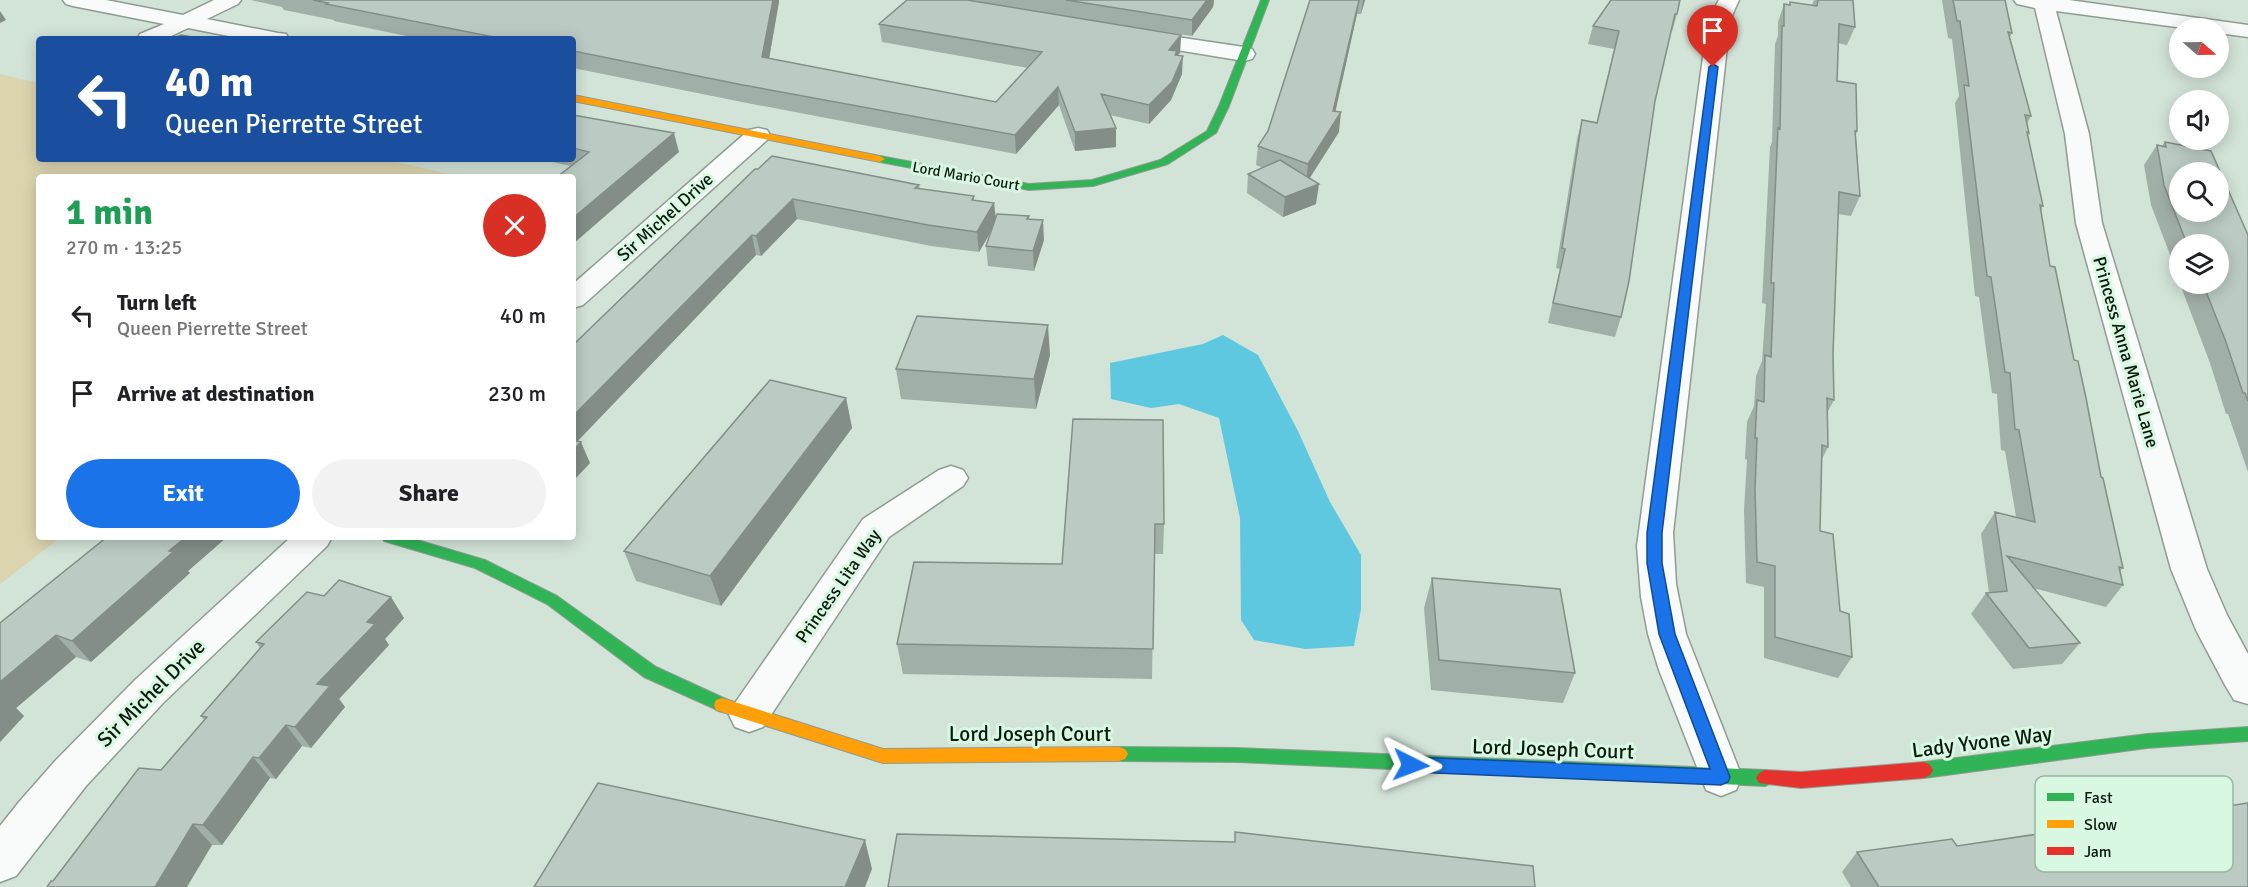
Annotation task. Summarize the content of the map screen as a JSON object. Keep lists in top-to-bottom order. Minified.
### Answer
{"streets":{"street":["Lord Mario Court","Sir Michel Drive","Princess Anna Marie Lane","Princess Lita Way","Lord Joseph Court","Lady Yvone Way"]},"crossings":[["Lord Mario Court","Sir Michel Drive"],["Princess Lita Way","Lord Joseph Court"],["Lord Joseph Court","Lady Yvone Way"]],"legend":["Fast","Slow","Jam"],"north":"right","page":{"turn":["40 m","Queen Pierrette Street"],"heading":["1 min","270 m · 13:25"],"list":[{"name":"Turn left","note":"Queen Pierrette Street","value":"40 m"},{"name":"Arrive at destination","value":"230 m"}],"buttons":["Exit","Share"]}}
